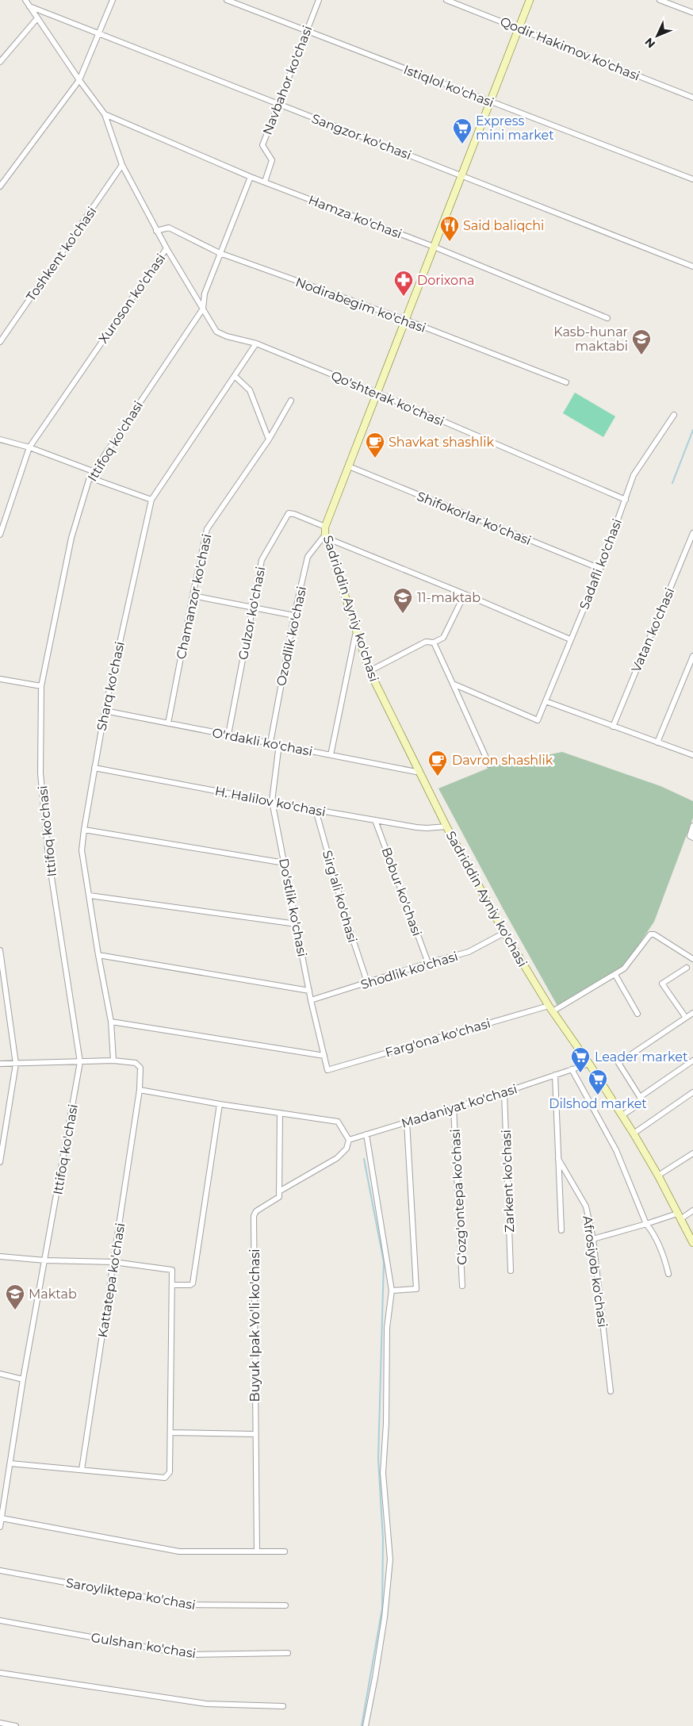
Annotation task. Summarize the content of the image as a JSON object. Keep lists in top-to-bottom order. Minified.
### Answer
{"streets":{"street":["Qodir Hakimov ko'chasi","Navbahor ko'chasi","Istiqlol ko'chasi","Sangzor ko'chasi","Hamza ko'chasi","Toshkent ko'chasi","Xuroson ko'chasi","Nodirabegim ko'chasi","Qo'shterak ko'chasi","Ittifoq ko'chasi","Shifokorlar ko'chasi","Sadafli ko'chasi","Chamanzor ko'chasi","Sadriddin Ayniy ko'chasi","Gulzor ko'chasi","Vatan ko'chasi","Ozodlik ko'chasi","Sharq ko'chasi","O'rdakli ko'chasi","H. Halilov ko'chasi","Bobur ko'chasi","Sirg'ali ko'chasi","Do'stlik ko'chasi","Shodlik ko'chasi","Farg'ona ko'chasi","Madaniyat ko'chasi","Zarkent ko'chasi","G'ozg'ontepa ko'chasi","Afrosiyob ko'chasi","Kattatepa ko'chasi","Buyuk Ipak Yo'li ko'chasi","Saroyliktepa ko'chasi","Gulshan ko'chasi"]},"crossings":[["Qodir Hakimov ko'chasi","Sadriddin Ayniy ko'chasi"],["Navbahor ko'chasi","Istiqlol ko'chasi"],["Navbahor ko'chasi","Sangzor ko'chasi"],["Navbahor ko'chasi","Hamza ko'chasi"],["Istiqlol ko'chasi","Sadriddin Ayniy ko'chasi"],["Sangzor ko'chasi","Xuroson ko'chasi"],["Sangzor ko'chasi","Sadriddin Ayniy ko'chasi"],["Hamza ko'chasi","Xuroson ko'chasi"],["Hamza ko'chasi","Ittifoq ko'chasi"],["Hamza ko'chasi","Sadriddin Ayniy ko'chasi"],["Toshkent ko'chasi","Xuroson ko'chasi"],["Xuroson ko'chasi","Nodirabegim ko'chasi"],["Xuroson ko'chasi","Qo'shterak ko'chasi"],["Nodirabegim ko'chasi","Ittifoq ko'chasi"],["Nodirabegim ko'chasi","Sadriddin Ayniy ko'chasi"],["Qo'shterak ko'chasi","Ittifoq ko'chasi"],["Qo'shterak ko'chasi","Sadafli ko'chasi"],["Qo'shterak ko'chasi","Sadriddin Ayniy ko'chasi"],["Qo'shterak ko'chasi","Sharq ko'chasi"],["Shifokorlar ko'chasi","Sadafli ko'chasi"],["Shifokorlar ko'chasi","Sadriddin Ayniy ko'chasi"],["Chamanzor ko'chasi","O'rdakli ko'chasi"],["Sadriddin Ayniy ko'chasi","Gulzor ko'chasi"],["Sadriddin Ayniy ko'chasi","Ozodlik ko'chasi"],["Sadriddin Ayniy ko'chasi","O'rdakli ko'chasi"],["Sadriddin Ayniy ko'chasi","H. Halilov ko'chasi"],["Sadriddin Ayniy ko'chasi","Shodlik ko'chasi"],["Sadriddin Ayniy ko'chasi","Farg'ona ko'chasi"],["Sadriddin Ayniy ko'chasi","Madaniyat ko'chasi"],["Gulzor ko'chasi","O'rdakli ko'chasi"],["Ozodlik ko'chasi","O'rdakli ko'chasi"],["Sharq ko'chasi","O'rdakli ko'chasi"],["Sharq ko'chasi","H. Halilov ko'chasi"],["Sharq ko'chasi","Kattatepa ko'chasi"],["O'rdakli ko'chasi","Do'stlik ko'chasi"],["H. Halilov ko'chasi","Bobur ko'chasi"],["H. Halilov ko'chasi","Sirg'ali ko'chasi"],["H. Halilov ko'chasi","Do'stlik ko'chasi"],["Bobur ko'chasi","Shodlik ko'chasi"],["Sirg'ali ko'chasi","Shodlik ko'chasi"],["Do'stlik ko'chasi","Shodlik ko'chasi"],["Do'stlik ko'chasi","Farg'ona ko'chasi"],["Madaniyat ko'chasi","Zarkent ko'chasi"],["Madaniyat ko'chasi","G'ozg'ontepa ko'chasi"]],"places":{"supermarket":["Express mini market","Leader market","Dilshod market"],"restaurant":["Said baliqchi"],"pharmacy":["Dorixona"],"school or university":["Kasb-hunar maktabi","11-maktab","Maktab"],"cafe":["Shavkat shashlik","Davron shashlik"]},"north":"bottom left"}
